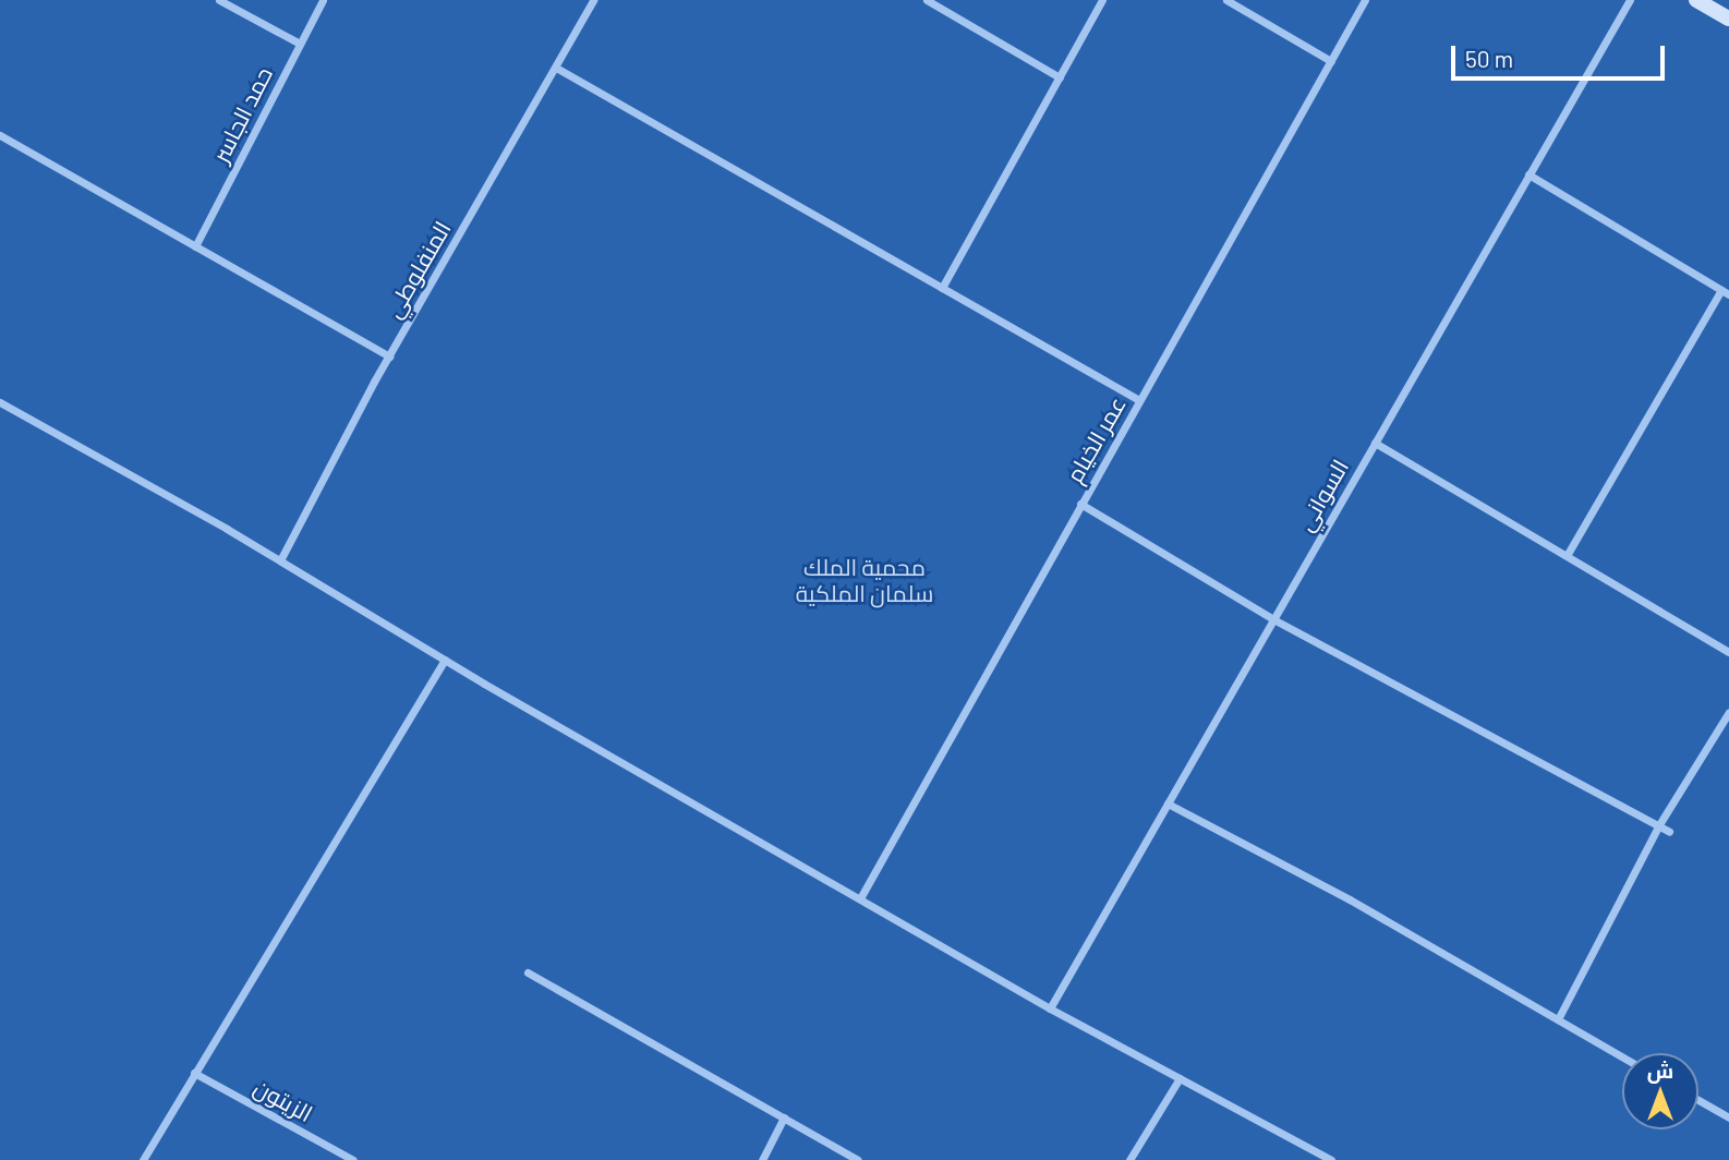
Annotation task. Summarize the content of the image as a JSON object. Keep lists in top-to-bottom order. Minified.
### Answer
{"streets":{"street":["حمد الجاسر","المنفلوطي","عمر الخيام","السواني","الزيتون"]},"parks":["محمية الملك سلمان الملكية"],"scale_bar":"50 m","north":"top"}
